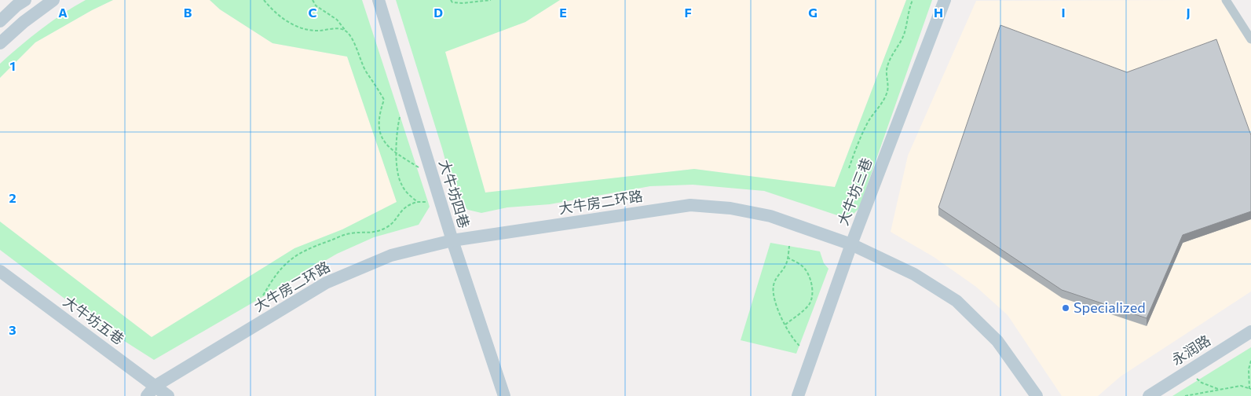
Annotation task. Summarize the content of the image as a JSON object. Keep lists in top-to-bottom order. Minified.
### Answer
{"streets":{"street":["大牛坊三巷","大牛坊四巷","大牛房二环路","大牛坊五巷","永润路"]},"crossings":[["大牛坊三巷","大牛房二环路"],["大牛坊四巷","大牛房二环路"],["大牛房二环路","大牛坊五巷"]],"places":["Specialized"],"grid":{"columns":["A","B","C","D","E","F","G","H","I","J"],"rows":["1","2","3"]}}
